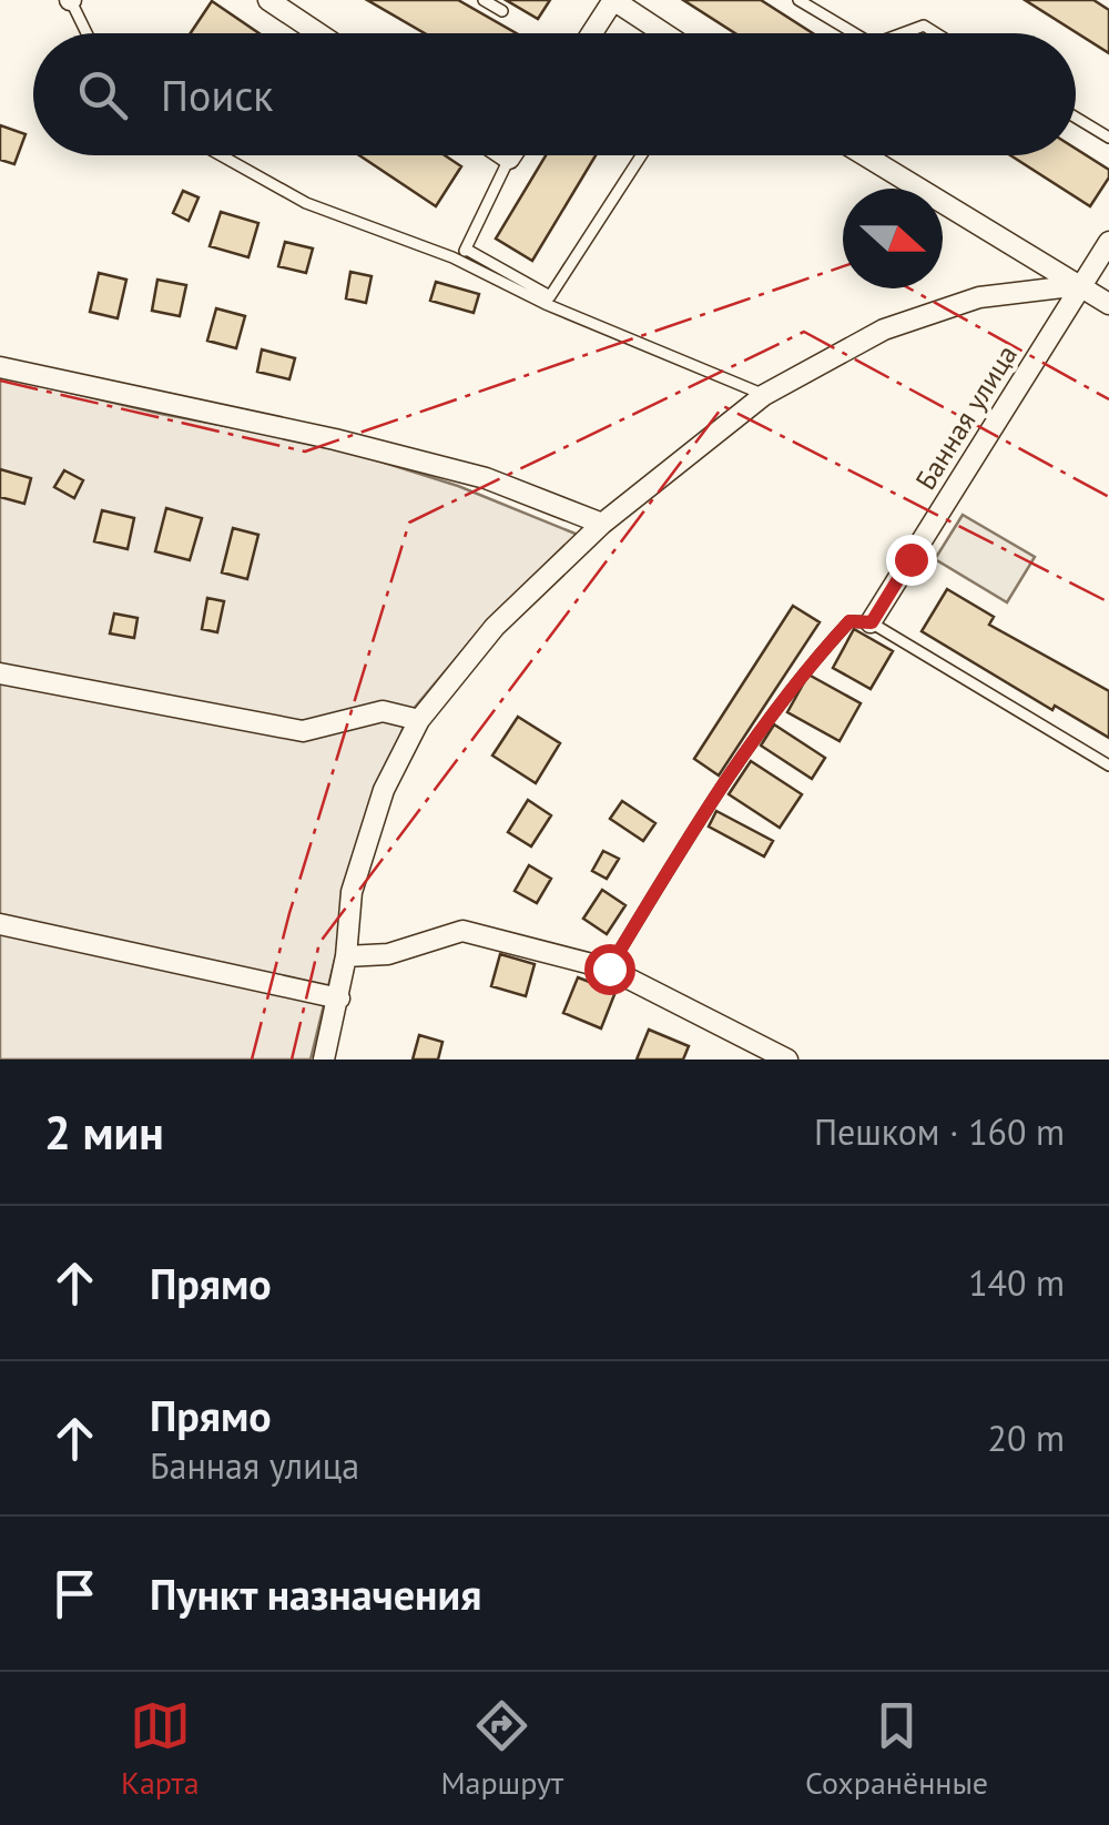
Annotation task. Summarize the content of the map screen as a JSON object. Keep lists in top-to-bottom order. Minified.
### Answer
{"streets":{"street":["Банная улица"]},"north":"right","page":{"search":"Поиск","heading":["2 мин","Пешком · 160 m"],"list":[["Прямо","140 m"],["Прямо","Банная улица","20 m"],"Пункт назначения"],"nav":["Карта","Маршрут","Сохранённые"]}}
